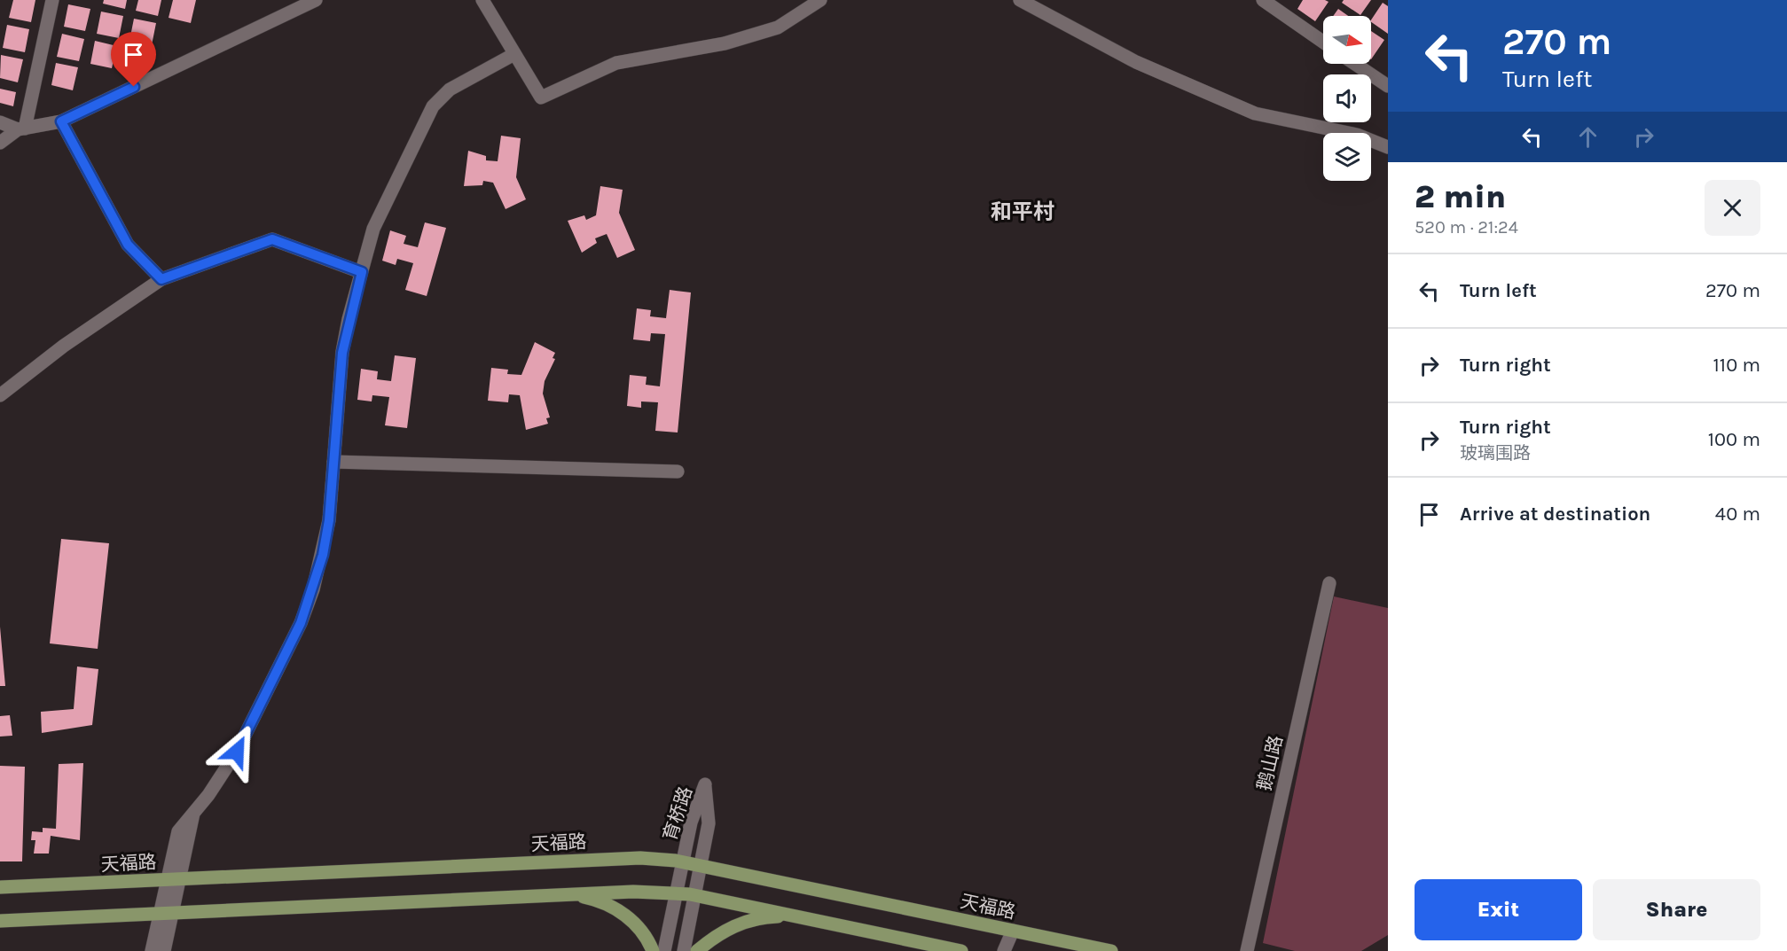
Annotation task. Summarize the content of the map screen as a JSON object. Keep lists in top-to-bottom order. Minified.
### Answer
{"streets":{"main road":["天福路"],"street":["鹅山路","育桥路"]},"crossings":[["育桥路","天福路"]],"districts":["和平村"],"north":"right","page":{"turn":["270 m","Turn left"],"heading":["2 min","520 m · 21:24"],"list":[{"name":"Turn left","value":"270 m"},{"name":"Turn right","value":"110 m"},{"name":"Turn right","note":"玻璃围路","value":"100 m"},{"name":"Arrive at destination","value":"40 m"}],"buttons":["Exit","Share"]}}
